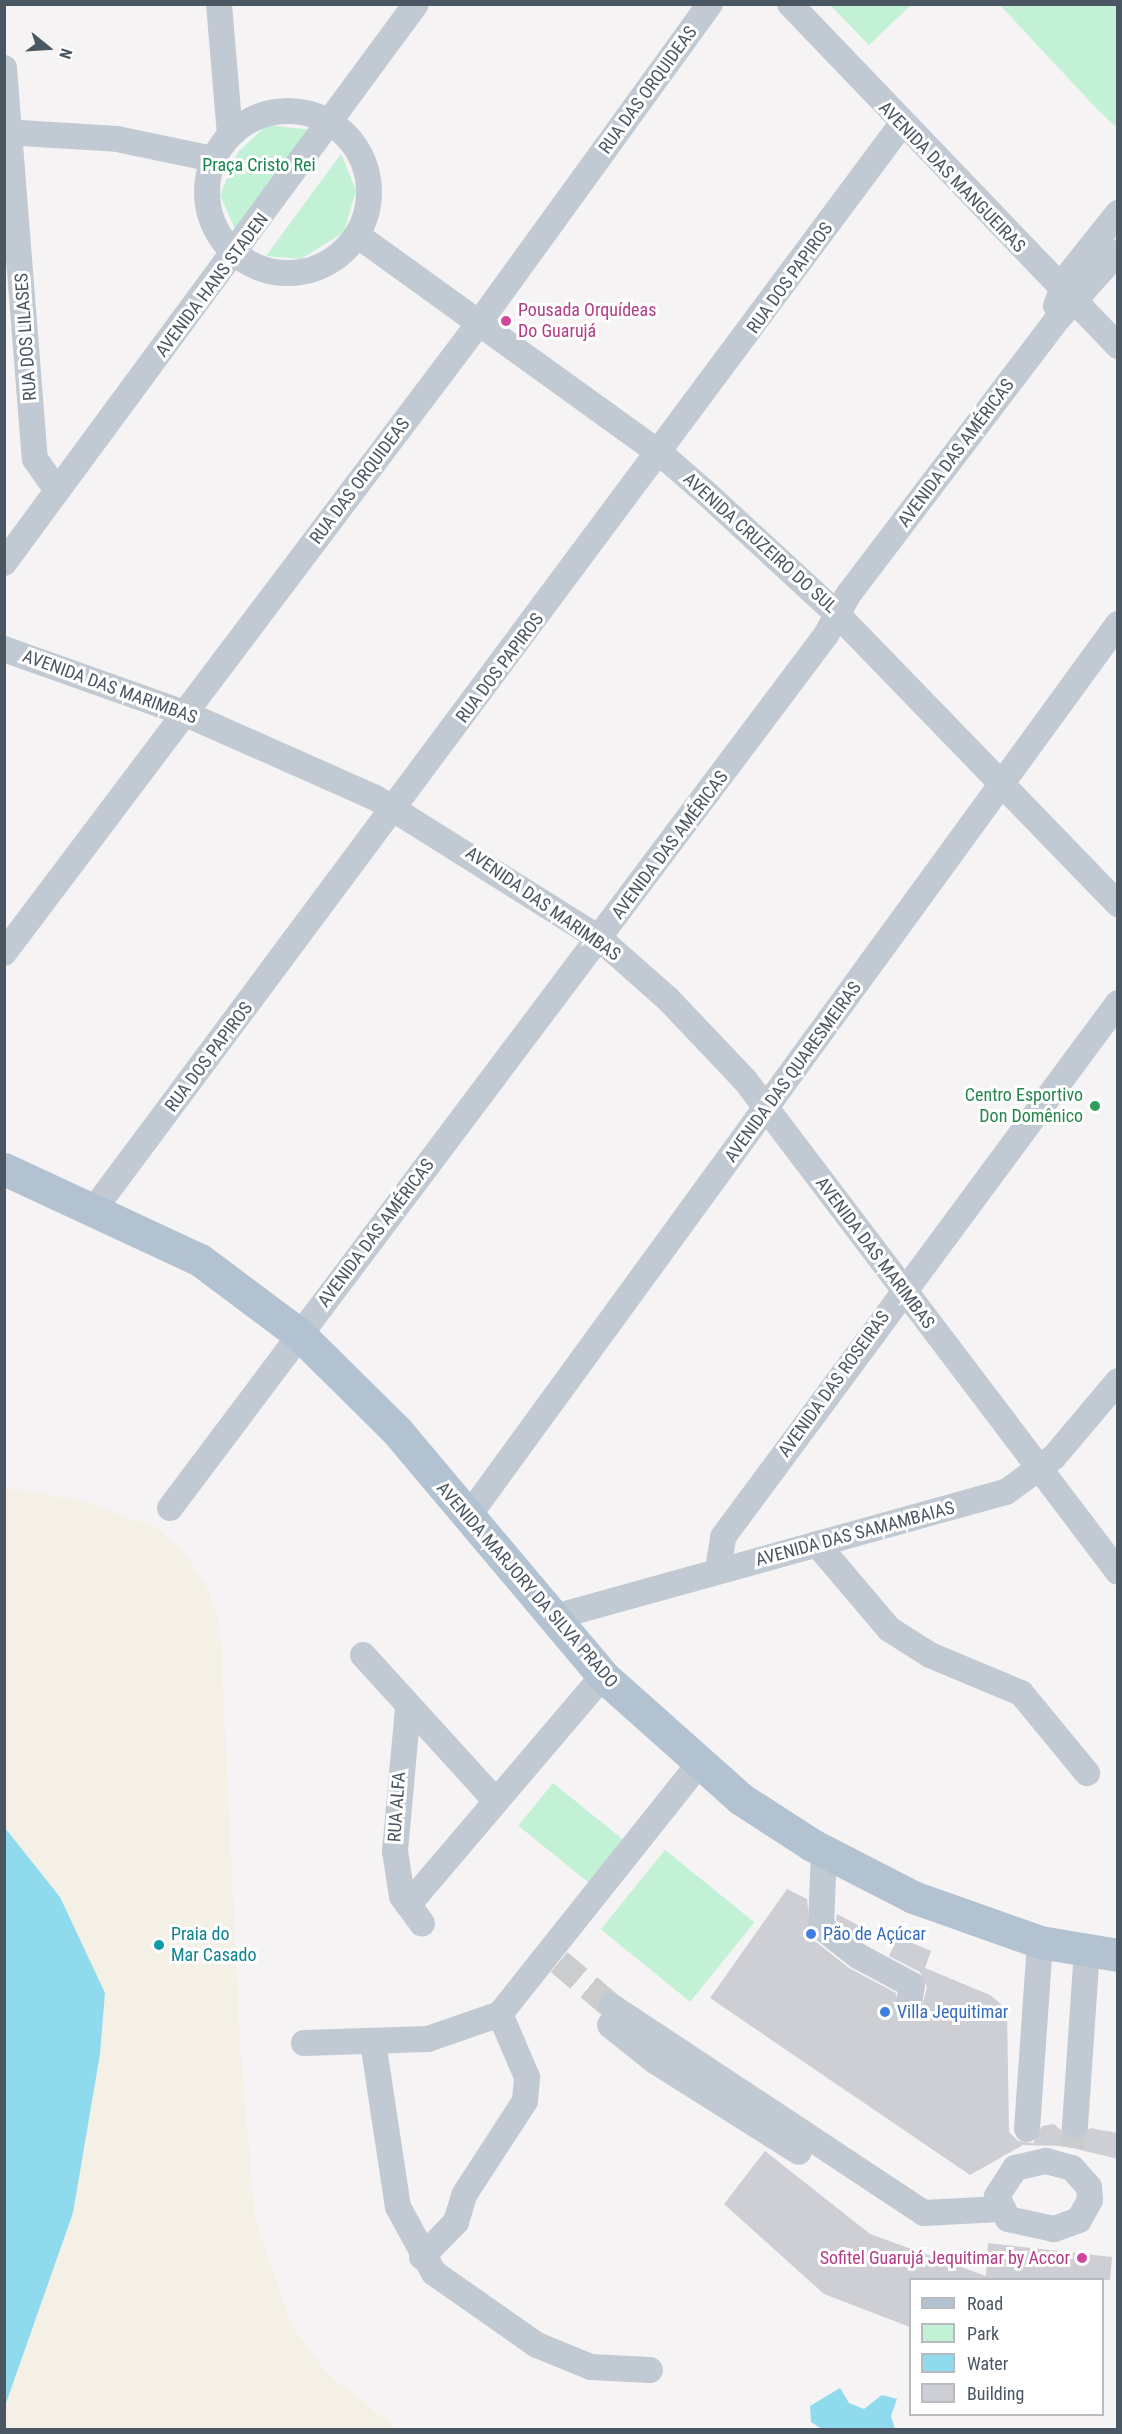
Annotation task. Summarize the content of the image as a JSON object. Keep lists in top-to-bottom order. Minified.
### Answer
{"streets":{"main road":["AVENIDA MARJORY DA SILVA PRADO"],"street":["RUA DAS ORQUIDEAS","AVENIDA DAS MANGUEIRAS","RUA DOS PAPIROS","AVENIDA HANS STADEN","RUA DOS LILASES","AVENIDA DAS AMÉRICAS","AVENIDA CRUZEIRO DO SUL","AVENIDA DAS MARIMBAS","AVENIDA DAS QUARESMEIRAS","AVENIDA DAS ROSEIRAS","AVENIDA DAS SAMAMBAIAS","RUA ALFA"]},"crossings":[["RUA DAS ORQUIDEAS","AVENIDA CRUZEIRO DO SUL"],["RUA DAS ORQUIDEAS","AVENIDA DAS MARIMBAS"],["AVENIDA DAS MANGUEIRAS","RUA DOS PAPIROS"],["AVENIDA DAS MANGUEIRAS","AVENIDA DAS AMÉRICAS"],["RUA DOS PAPIROS","AVENIDA CRUZEIRO DO SUL"],["RUA DOS PAPIROS","AVENIDA DAS MARIMBAS"],["RUA DOS PAPIROS","AVENIDA MARJORY DA SILVA PRADO"],["AVENIDA HANS STADEN","RUA DOS LILASES"],["AVENIDA DAS AMÉRICAS","AVENIDA CRUZEIRO DO SUL"],["AVENIDA DAS AMÉRICAS","AVENIDA DAS MARIMBAS"],["AVENIDA DAS AMÉRICAS","AVENIDA MARJORY DA SILVA PRADO"],["AVENIDA CRUZEIRO DO SUL","AVENIDA DAS QUARESMEIRAS"],["AVENIDA DAS MARIMBAS","AVENIDA DAS QUARESMEIRAS"],["AVENIDA DAS MARIMBAS","AVENIDA DAS ROSEIRAS"],["AVENIDA DAS MARIMBAS","AVENIDA DAS SAMAMBAIAS"],["AVENIDA DAS QUARESMEIRAS","AVENIDA MARJORY DA SILVA PRADO"],["AVENIDA DAS ROSEIRAS","AVENIDA DAS SAMAMBAIAS"],["AVENIDA DAS SAMAMBAIAS","AVENIDA MARJORY DA SILVA PRADO"],["AVENIDA MARJORY DA SILVA PRADO","RUA ALFA"]],"parks":["Praça Cristo Rei"],"places":["Pousada Orquídeas Do Guarujá","Centro Esportivo Don Domênico","Pão de Açúcar","Praia do Mar Casado","Villa Jequitimar","Sofitel Guarujá Jequitimar by Accor"],"legend":["Road","Park","Water","Building"],"north":"right"}
